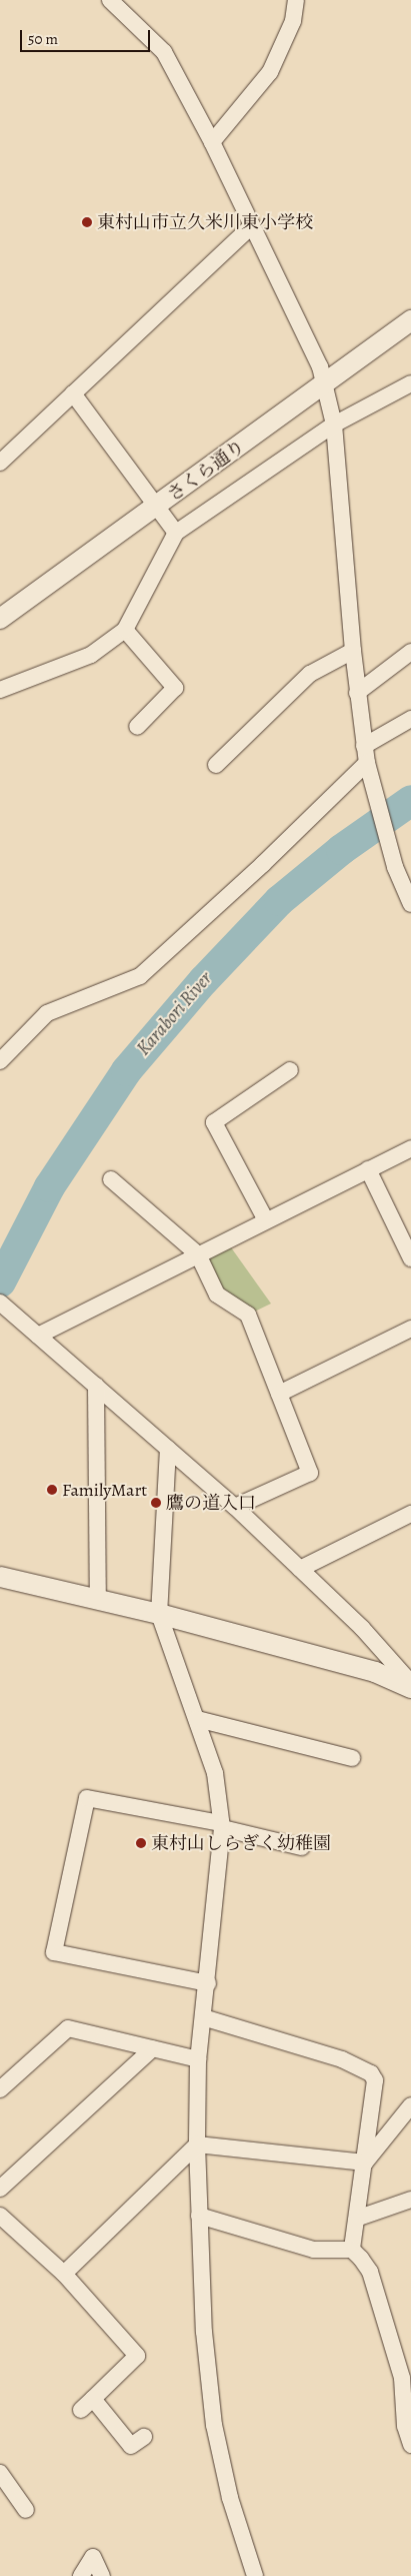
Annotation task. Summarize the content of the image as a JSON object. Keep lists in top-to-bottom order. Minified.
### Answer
{"streets":{"street":["さくら通り"]},"water":["Karabori River"],"places":["東村山市立久米川東小学校","FamilyMart","鷹の道入口","東村山しらぎく幼稚園"],"scale_bar":"50 m"}
